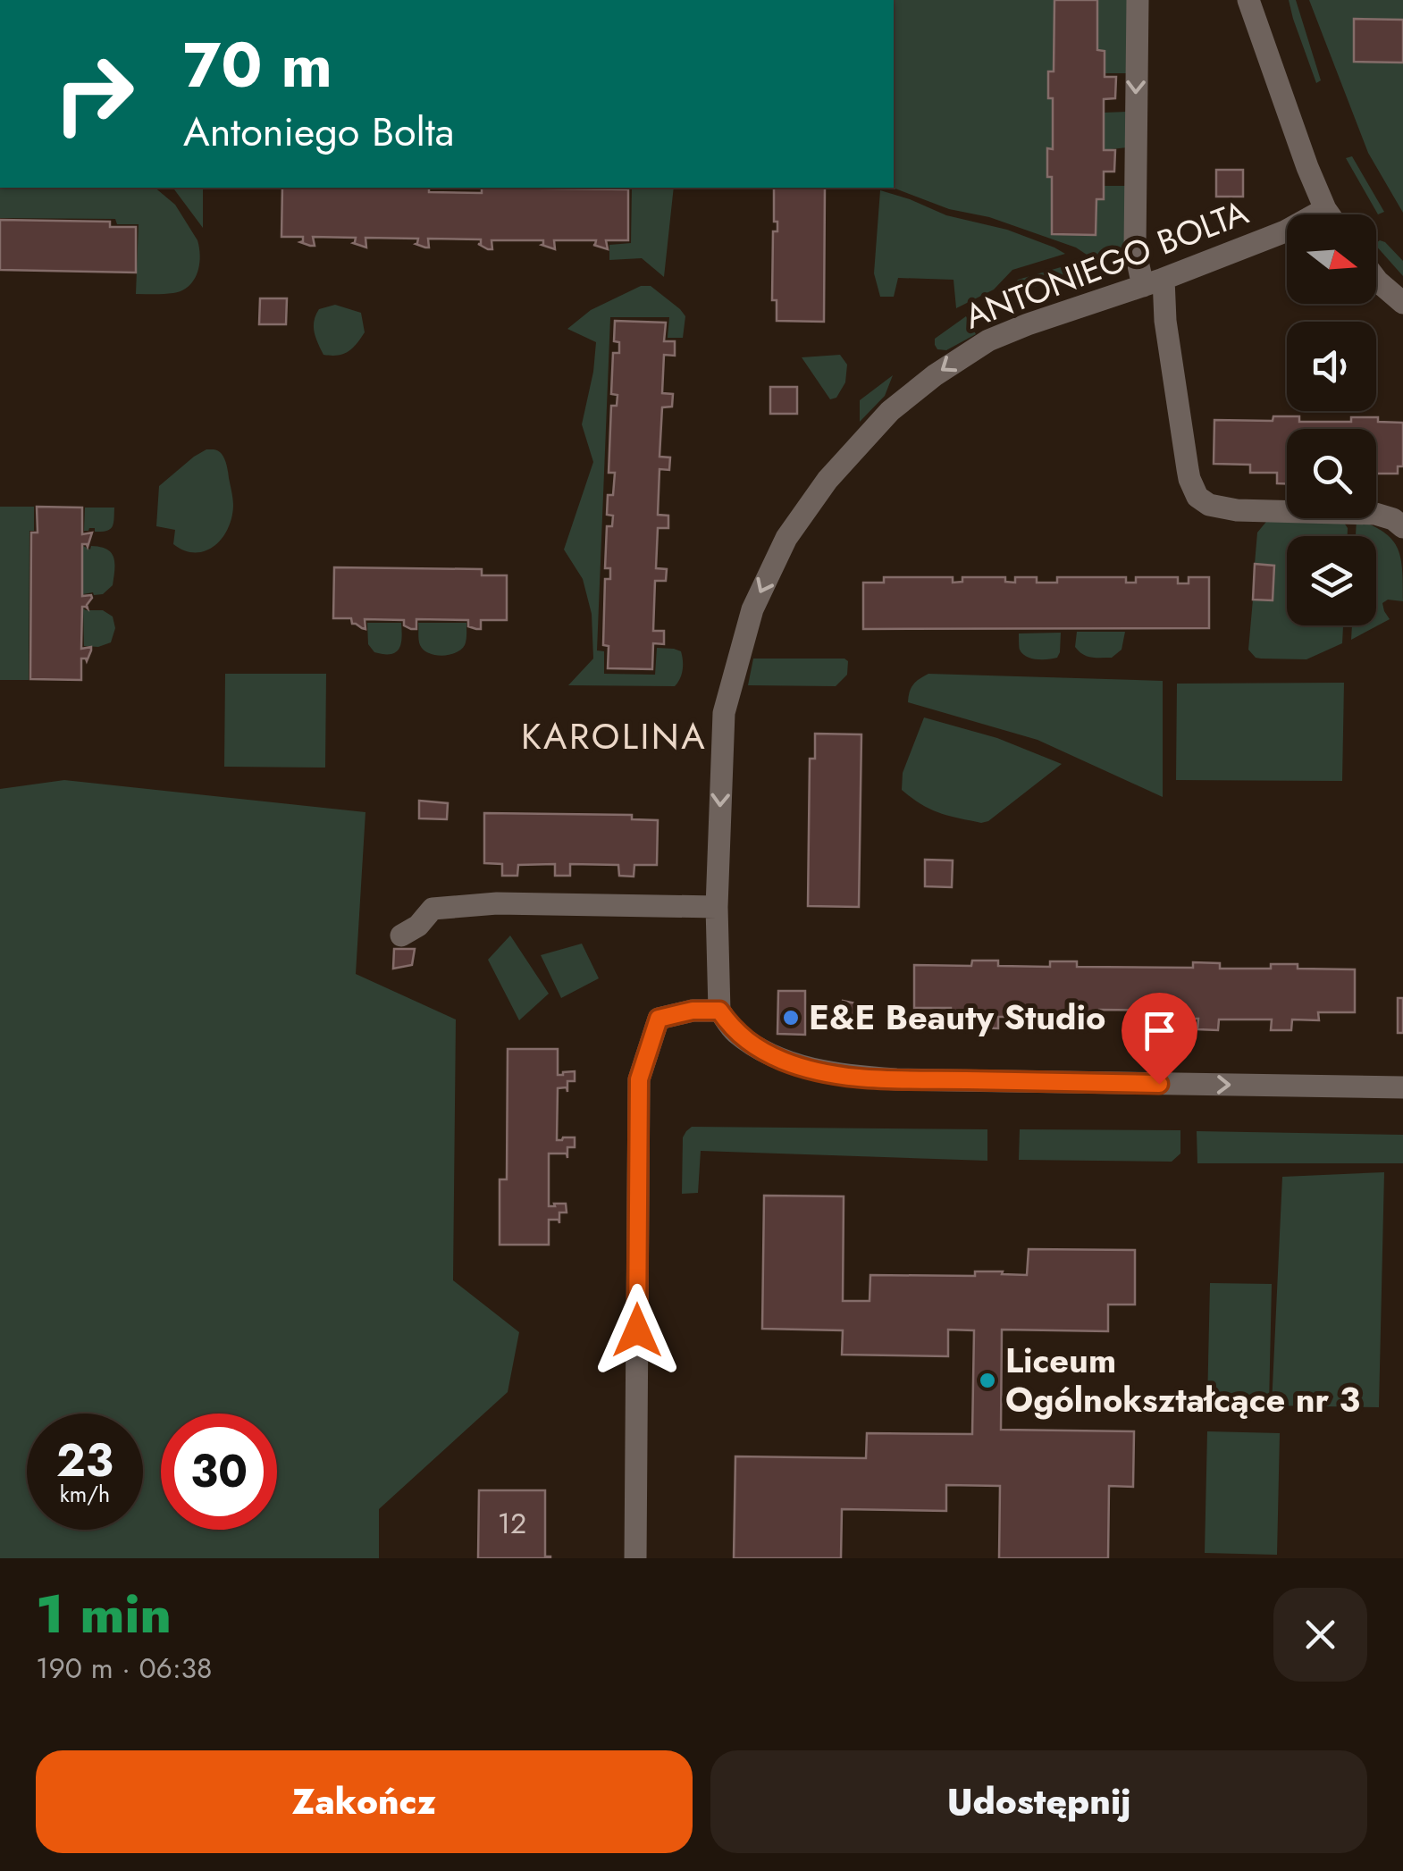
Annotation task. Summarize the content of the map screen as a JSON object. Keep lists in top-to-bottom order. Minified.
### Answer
{"streets":{"street":["ANTONIEGO BOLTA"]},"one_way":["ANTONIEGO BOLTA"],"districts":["KAROLINA"],"places":["E&E Beauty Studio","Liceum Ogólnokształcące nr 3"],"house_numbers":["12"],"north":"right","page":{"turn":["70 m","Antoniego Bolta"],"speed":"23 km/h","limit":"30","heading":["1 min","190 m · 06:38"],"buttons":["Zakończ","Udostępnij"]}}
